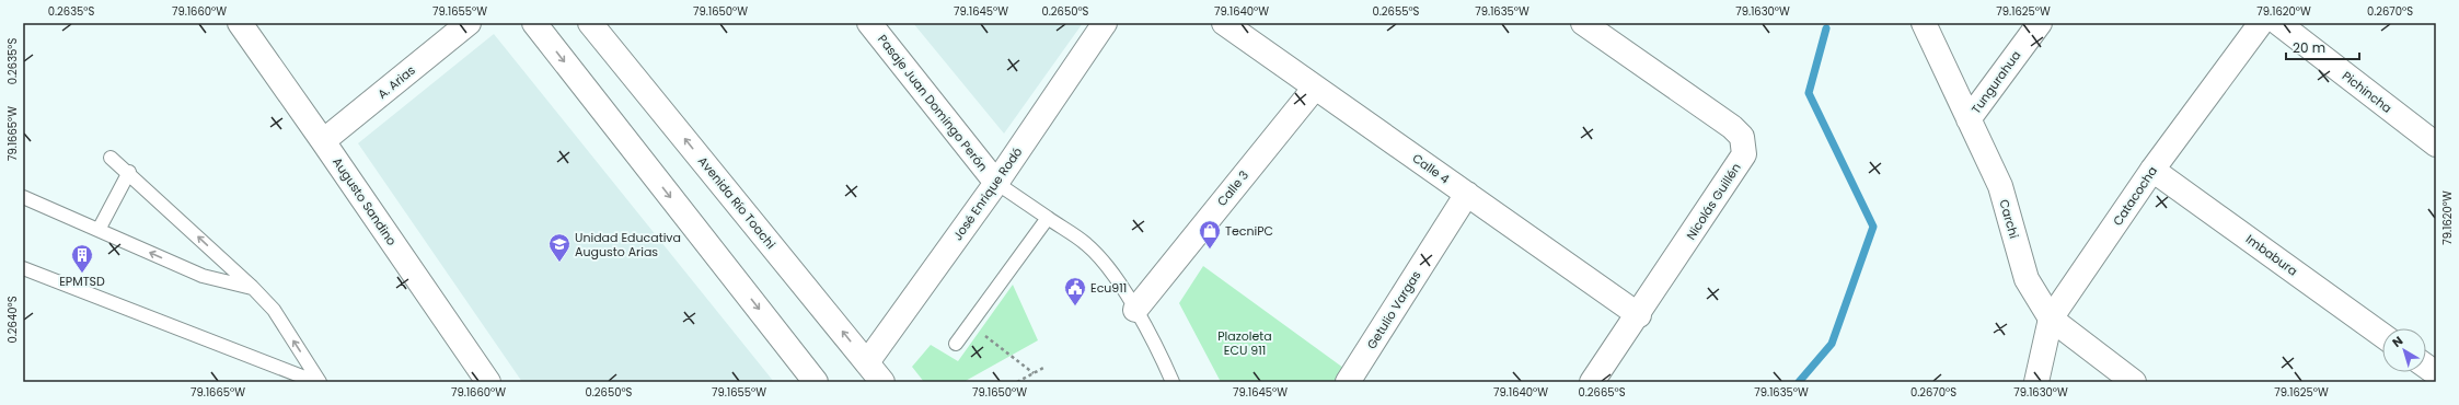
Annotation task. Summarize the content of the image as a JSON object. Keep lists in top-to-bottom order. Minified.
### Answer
{"streets":{"street":["A. Arias","Tungurahua","Pichincha","Pasaje Juan Domingo Perón","Calle 4","Calle 3","José Enrique Rodó","Catacocha","Augusto Sandino","Nicolás Guillén","Avenida Río Toachi","Carchi","Imbabura","Getulio Vargas"]},"crossings":[["A. Arias","Augusto Sandino"],["Tungurahua","Carchi"],["Pasaje Juan Domingo Perón","José Enrique Rodó"],["Calle 4","Calle 3"],["Calle 4","Nicolás Guillén"],["Calle 4","Getulio Vargas"],["José Enrique Rodó","Avenida Río Toachi"],["Catacocha","Carchi"],["Catacocha","Imbabura"]],"parks":["Plazoleta ECU 911"],"places":{"shop":["TecniPC"],"school or university":["Unidad Educativa Augusto Arias"],"building":["EPMTSD"],"public building":["Ecu911"]},"scale_bar":"20 m","north":"top left","coordinates":["0.2635°S","79.1660°W","79.1655°W","79.1650°W","79.1645°W","0.2650°S","79.1640°W","0.2655°S","79.1635°W","79.1630°W","79.1625°W","79.1620°W","0.2670°S","79.1665°W","0.2640°S","0.2665°S"]}
